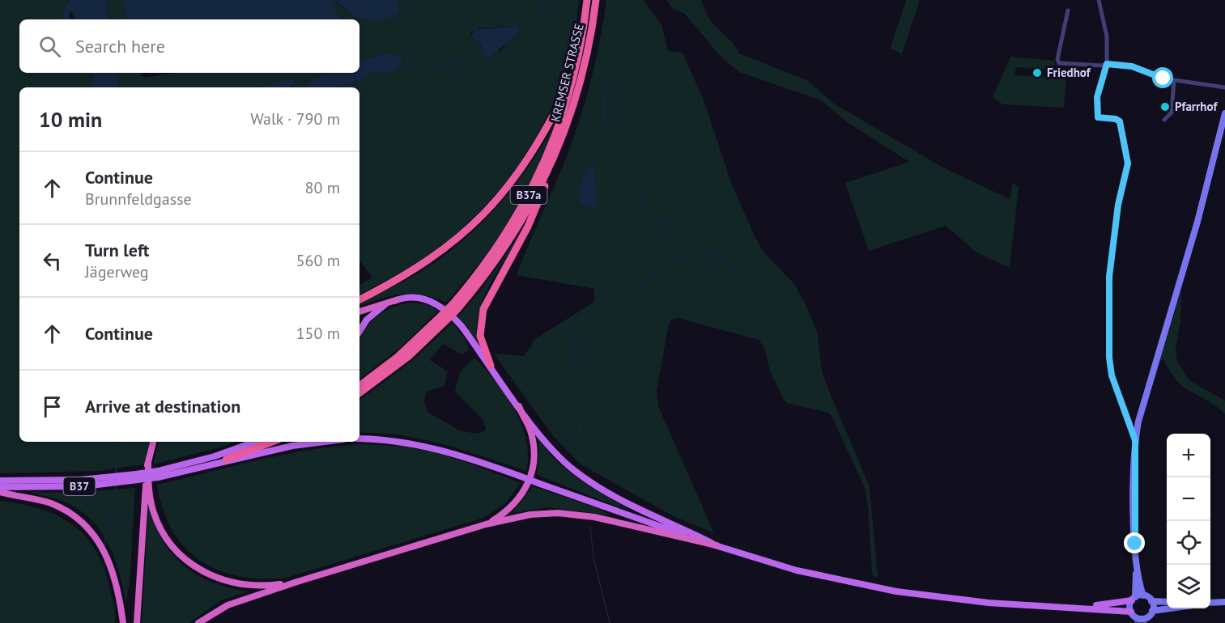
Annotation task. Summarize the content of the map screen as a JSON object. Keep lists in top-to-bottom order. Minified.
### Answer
{"streets":{"highway":["KREMSER STRASSE","B37a"],"main road":["B37"]},"places":["Friedhof","Pfarrhof"],"page":{"search":"Search here","heading":["10 min","Walk · 790 m"],"list":[["Continue","Brunnfeldgasse","80 m"],["Turn left","Jägerweg","560 m"],["Continue","150 m"],"Arrive at destination"],"map_buttons":["+","−"]}}
